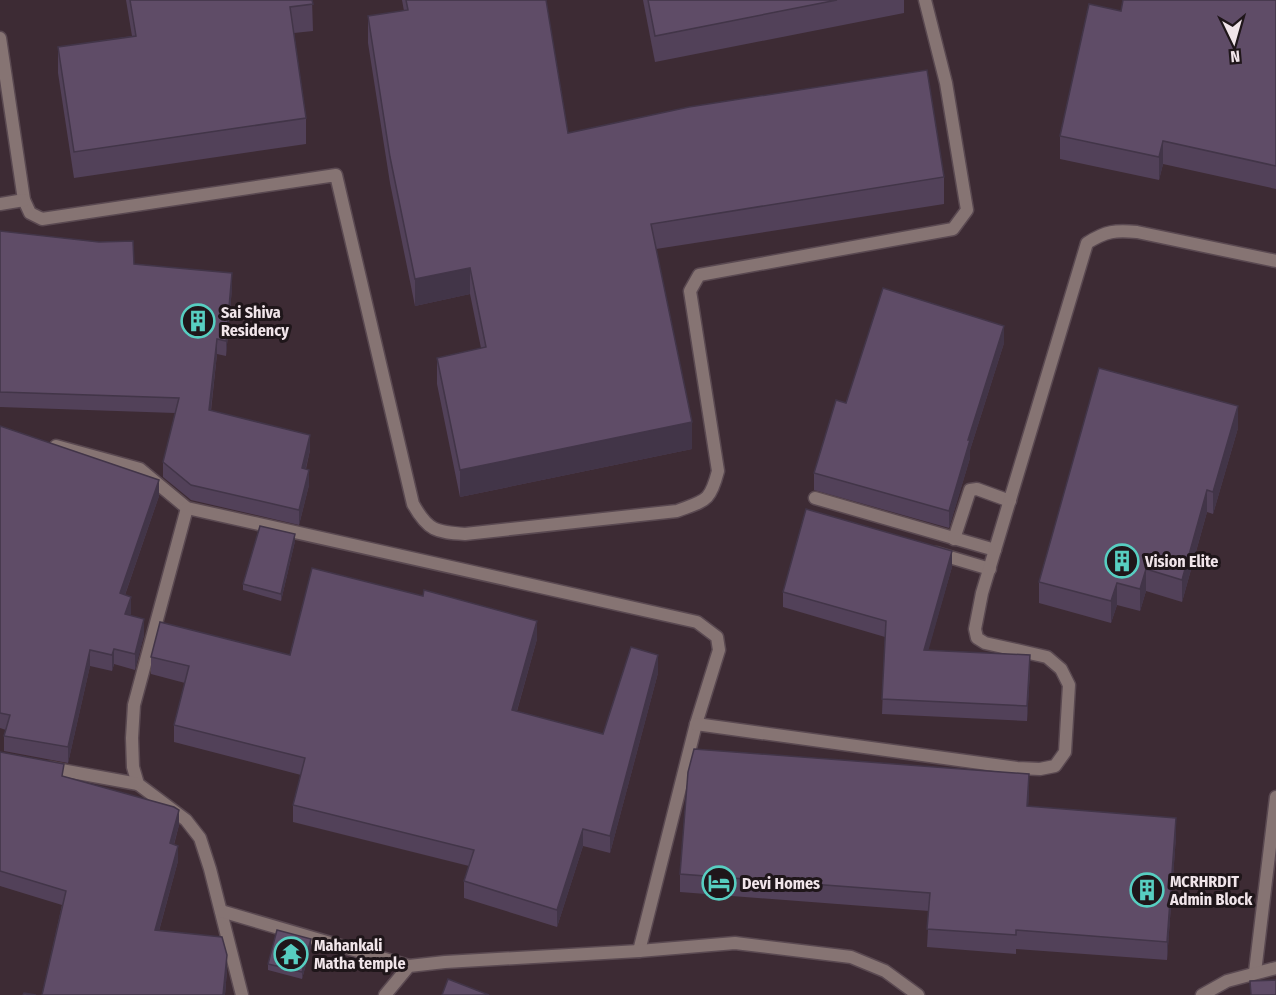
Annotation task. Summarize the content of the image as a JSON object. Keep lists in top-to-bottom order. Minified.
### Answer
{"places":{"building":["Sai Shiva Residency","Vision Elite","MCRHRDIT Admin Block"],"hotel":["Devi Homes"],"temple":["Mahankali Matha temple"]},"north":"bottom"}
